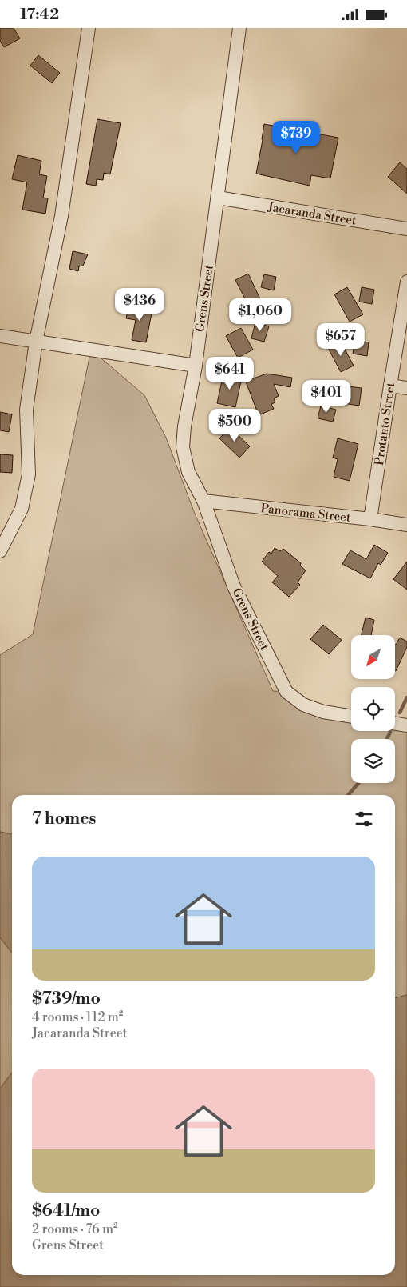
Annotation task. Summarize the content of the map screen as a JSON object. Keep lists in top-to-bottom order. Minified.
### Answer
{"streets":{"street":["Jacaranda Street","Grens Street","Protanto Street","Panorama Street"]},"crossings":[["Jacaranda Street","Grens Street"],["Grens Street","Panorama Street"],["Protanto Street","Panorama Street"]],"north":"bottom left","page":{"status":"17:42","price":["$739","$436","$1,060","$657","$641","$401","$500"],"heading":"7 homes","list":[{"name":"$739/mo","note":"4 rooms · 112 m² · Jacaranda Street"},{"name":"$641/mo","note":"2 rooms · 76 m² · Grens Street"}]}}
